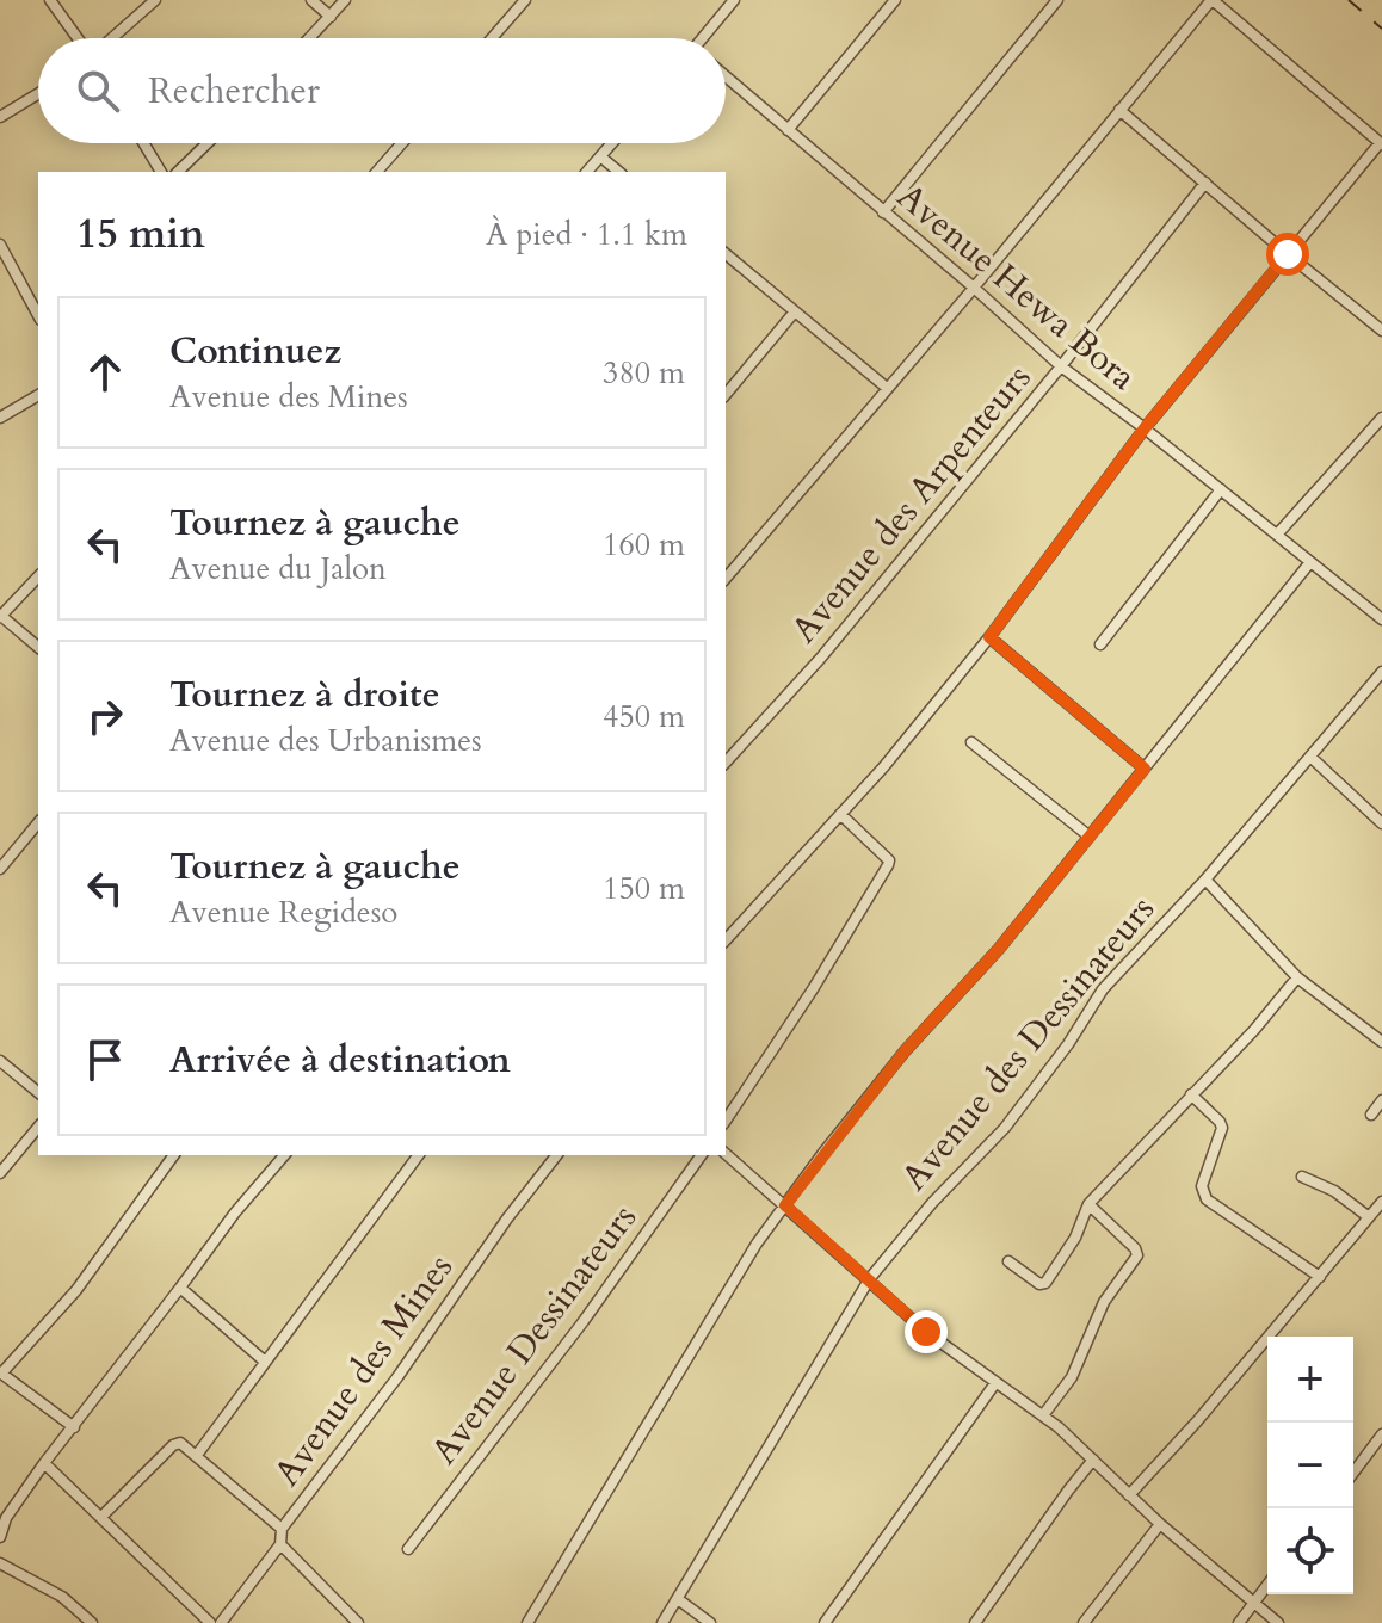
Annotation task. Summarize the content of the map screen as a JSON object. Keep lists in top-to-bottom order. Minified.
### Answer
{"streets":{"street":["Avenue Hewa Bora","Avenue des Arpenteurs","Avenue des Dessinateurs","Avenue Dessinateurs","Avenue des Mines"]},"crossings":[["Avenue Hewa Bora","Avenue des Arpenteurs"]],"page":{"search":"Rechercher","heading":["15 min","À pied · 1.1 km"],"list":[["Continuez","Avenue des Mines","380 m"],["Tournez à gauche","Avenue du Jalon","160 m"],["Tournez à droite","Avenue des Urbanismes","450 m"],["Tournez à gauche","Avenue Regideso","150 m"],"Arrivée à destination"],"map_buttons":["+","−"]}}
